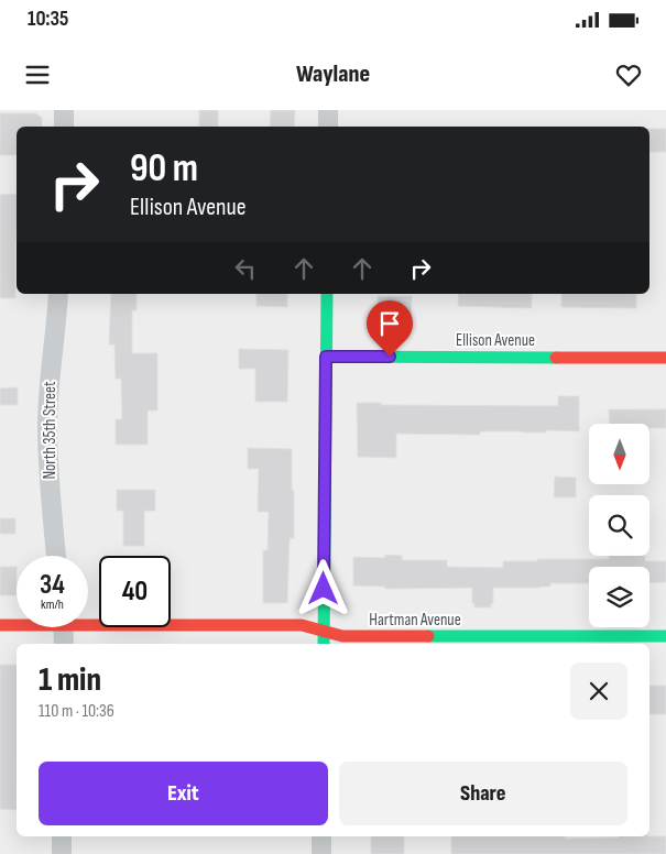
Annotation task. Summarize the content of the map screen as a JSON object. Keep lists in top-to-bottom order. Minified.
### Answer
{"streets":{"street":["Ellison Avenue","North 35th Street","Hartman Avenue"]},"north":"bottom","page":{"status":"10:35","header":"Waylane","turn":["90 m","Ellison Avenue"],"speed":"34 km/h","limit":"40","heading":["1 min","110 m · 10:36"],"buttons":["Exit","Share"]}}
